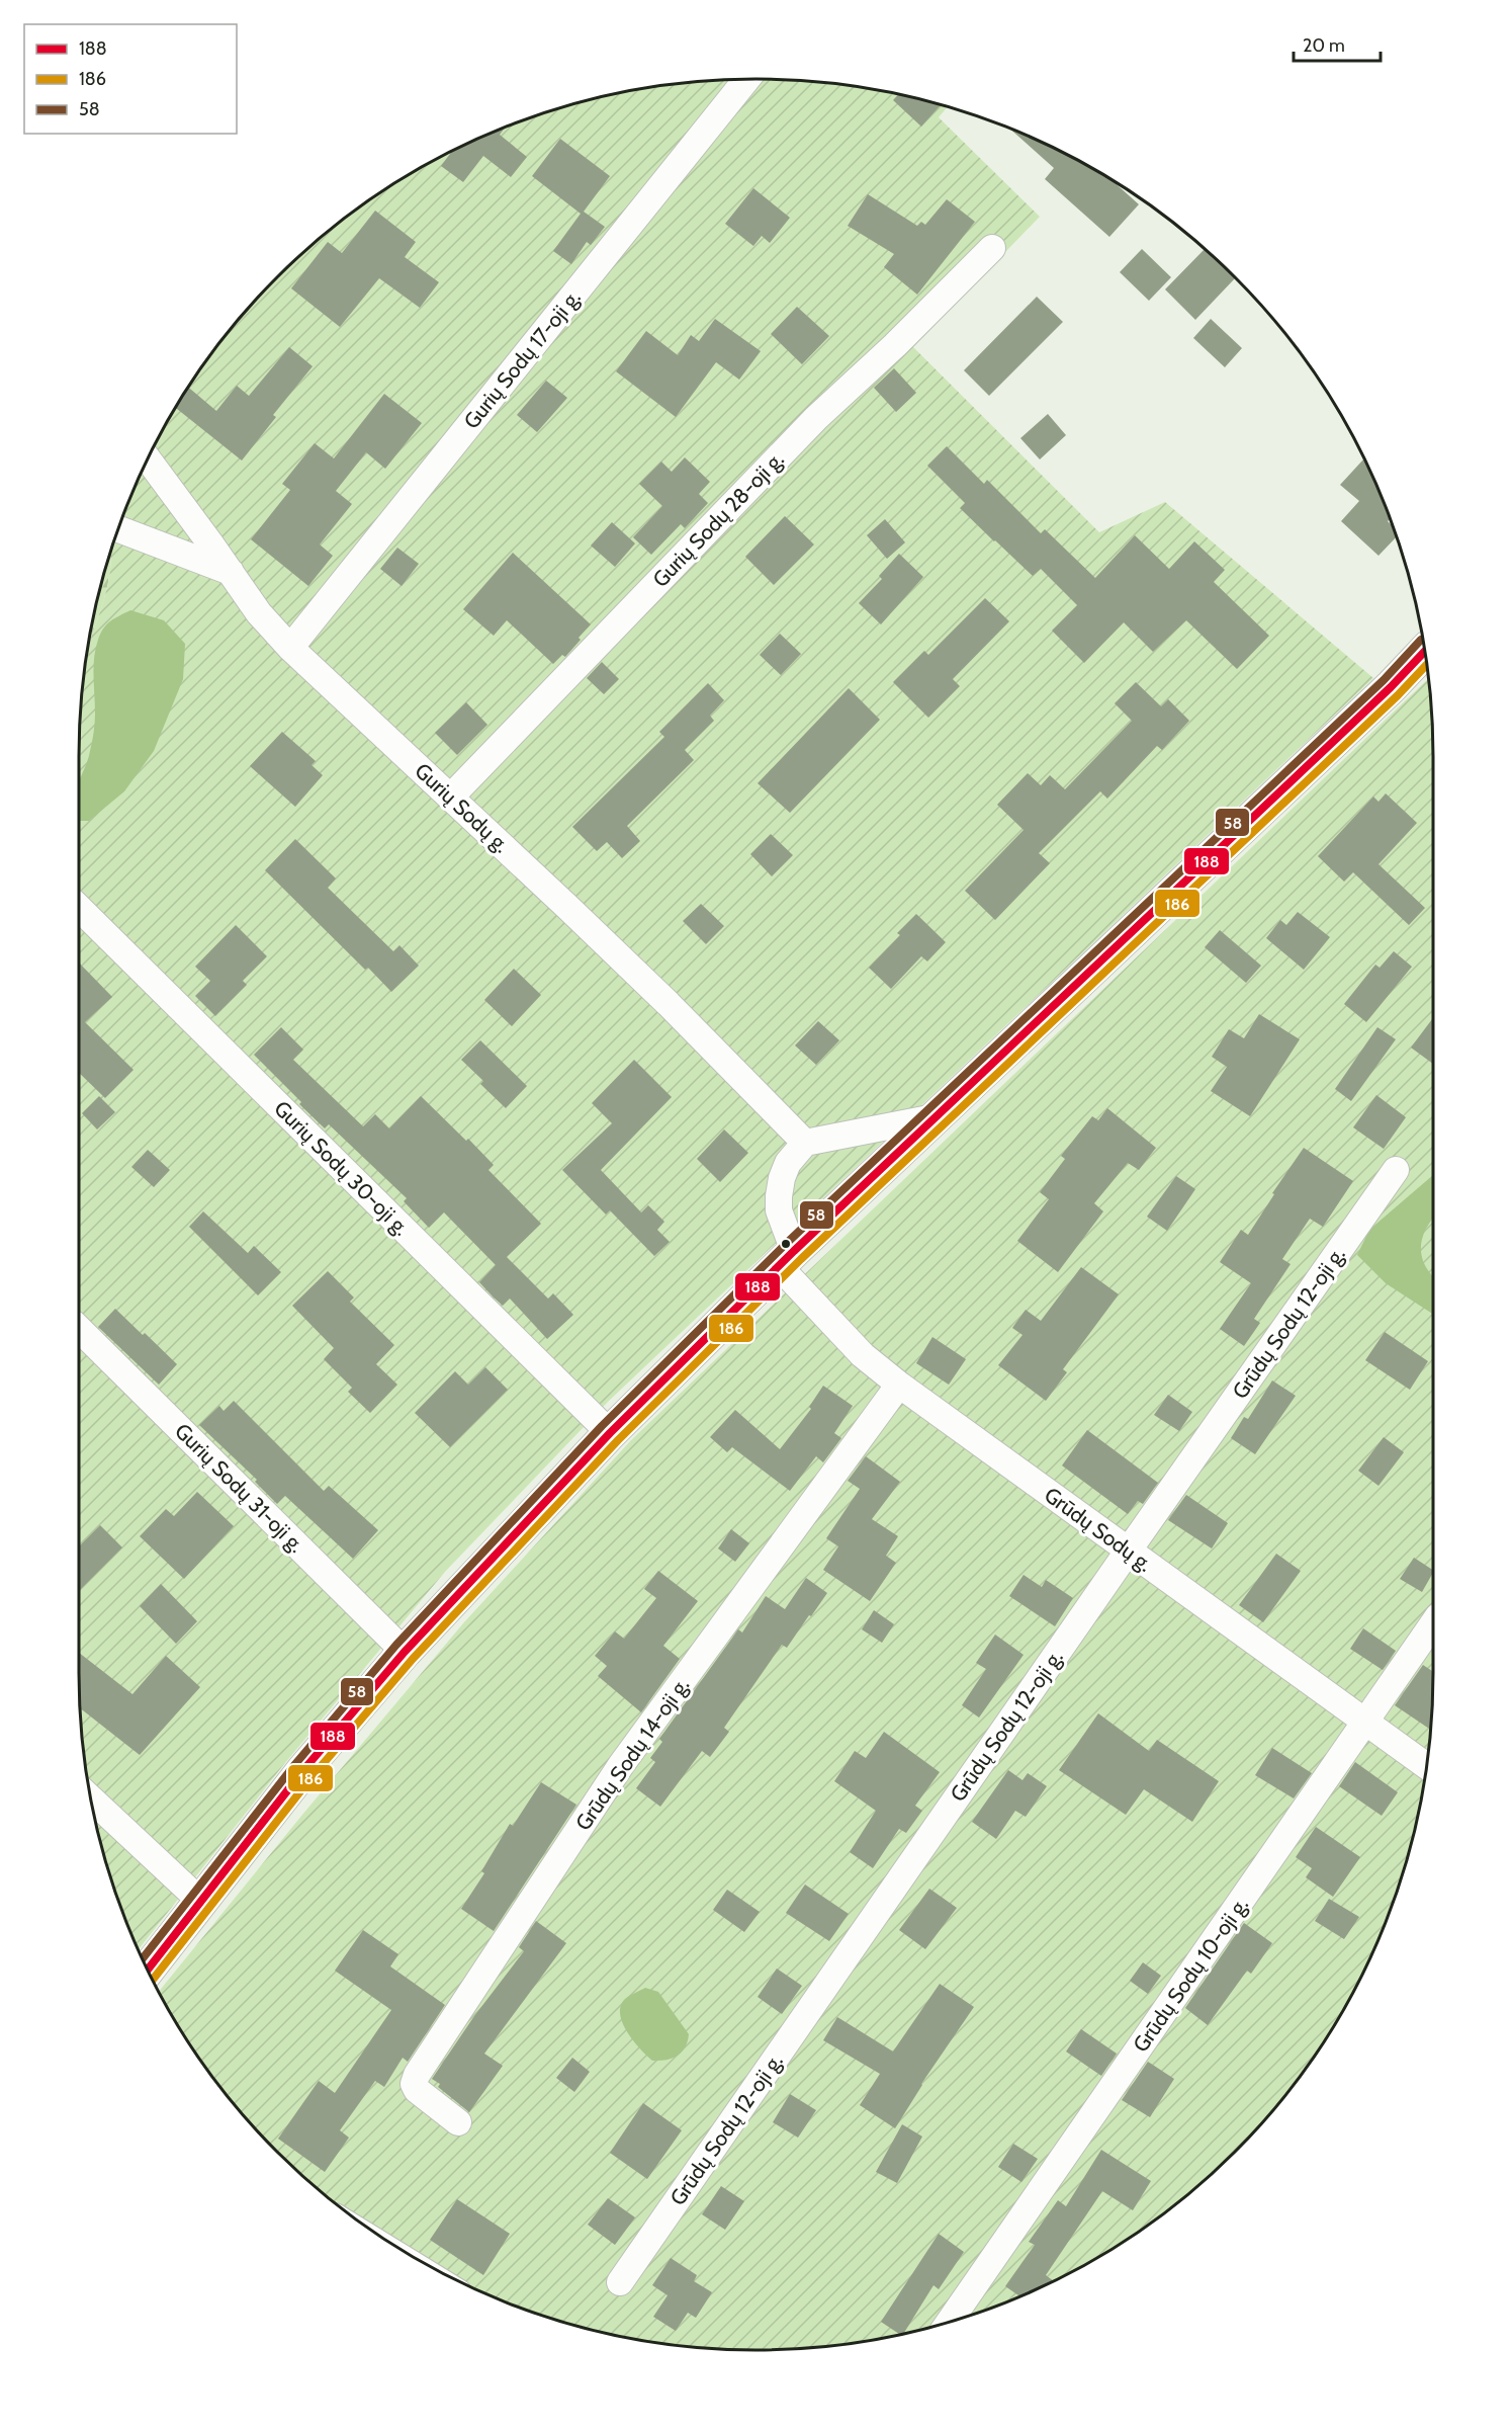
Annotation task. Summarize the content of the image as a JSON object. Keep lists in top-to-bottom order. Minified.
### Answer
{"streets":{"street":["Gurių Sodų 17-oji g.","Gurių Sodų 28-oji g.","Gurių Sodų g.","Gurių Sodų 30-oji g.","Grūdų Sodų 12-oji g.","Gurių Sodų 31-oji g.","Grūdų Sodų g.","Grūdų Sodų 14-oji g.","Grūdų Sodų 10-oji g."]},"crossings":[["Gurių Sodų 17-oji g.","Gurių Sodų g."],["Gurių Sodų 28-oji g.","Gurių Sodų g."],["Grūdų Sodų 12-oji g.","Grūdų Sodų g."],["Grūdų Sodų g.","Grūdų Sodų 14-oji g."],["Grūdų Sodų g.","Grūdų Sodų 10-oji g."]],"lines":["transit line 58","transit line 188","transit line 186"],"legend":["188","186","58"],"scale_bar":"20 m"}
